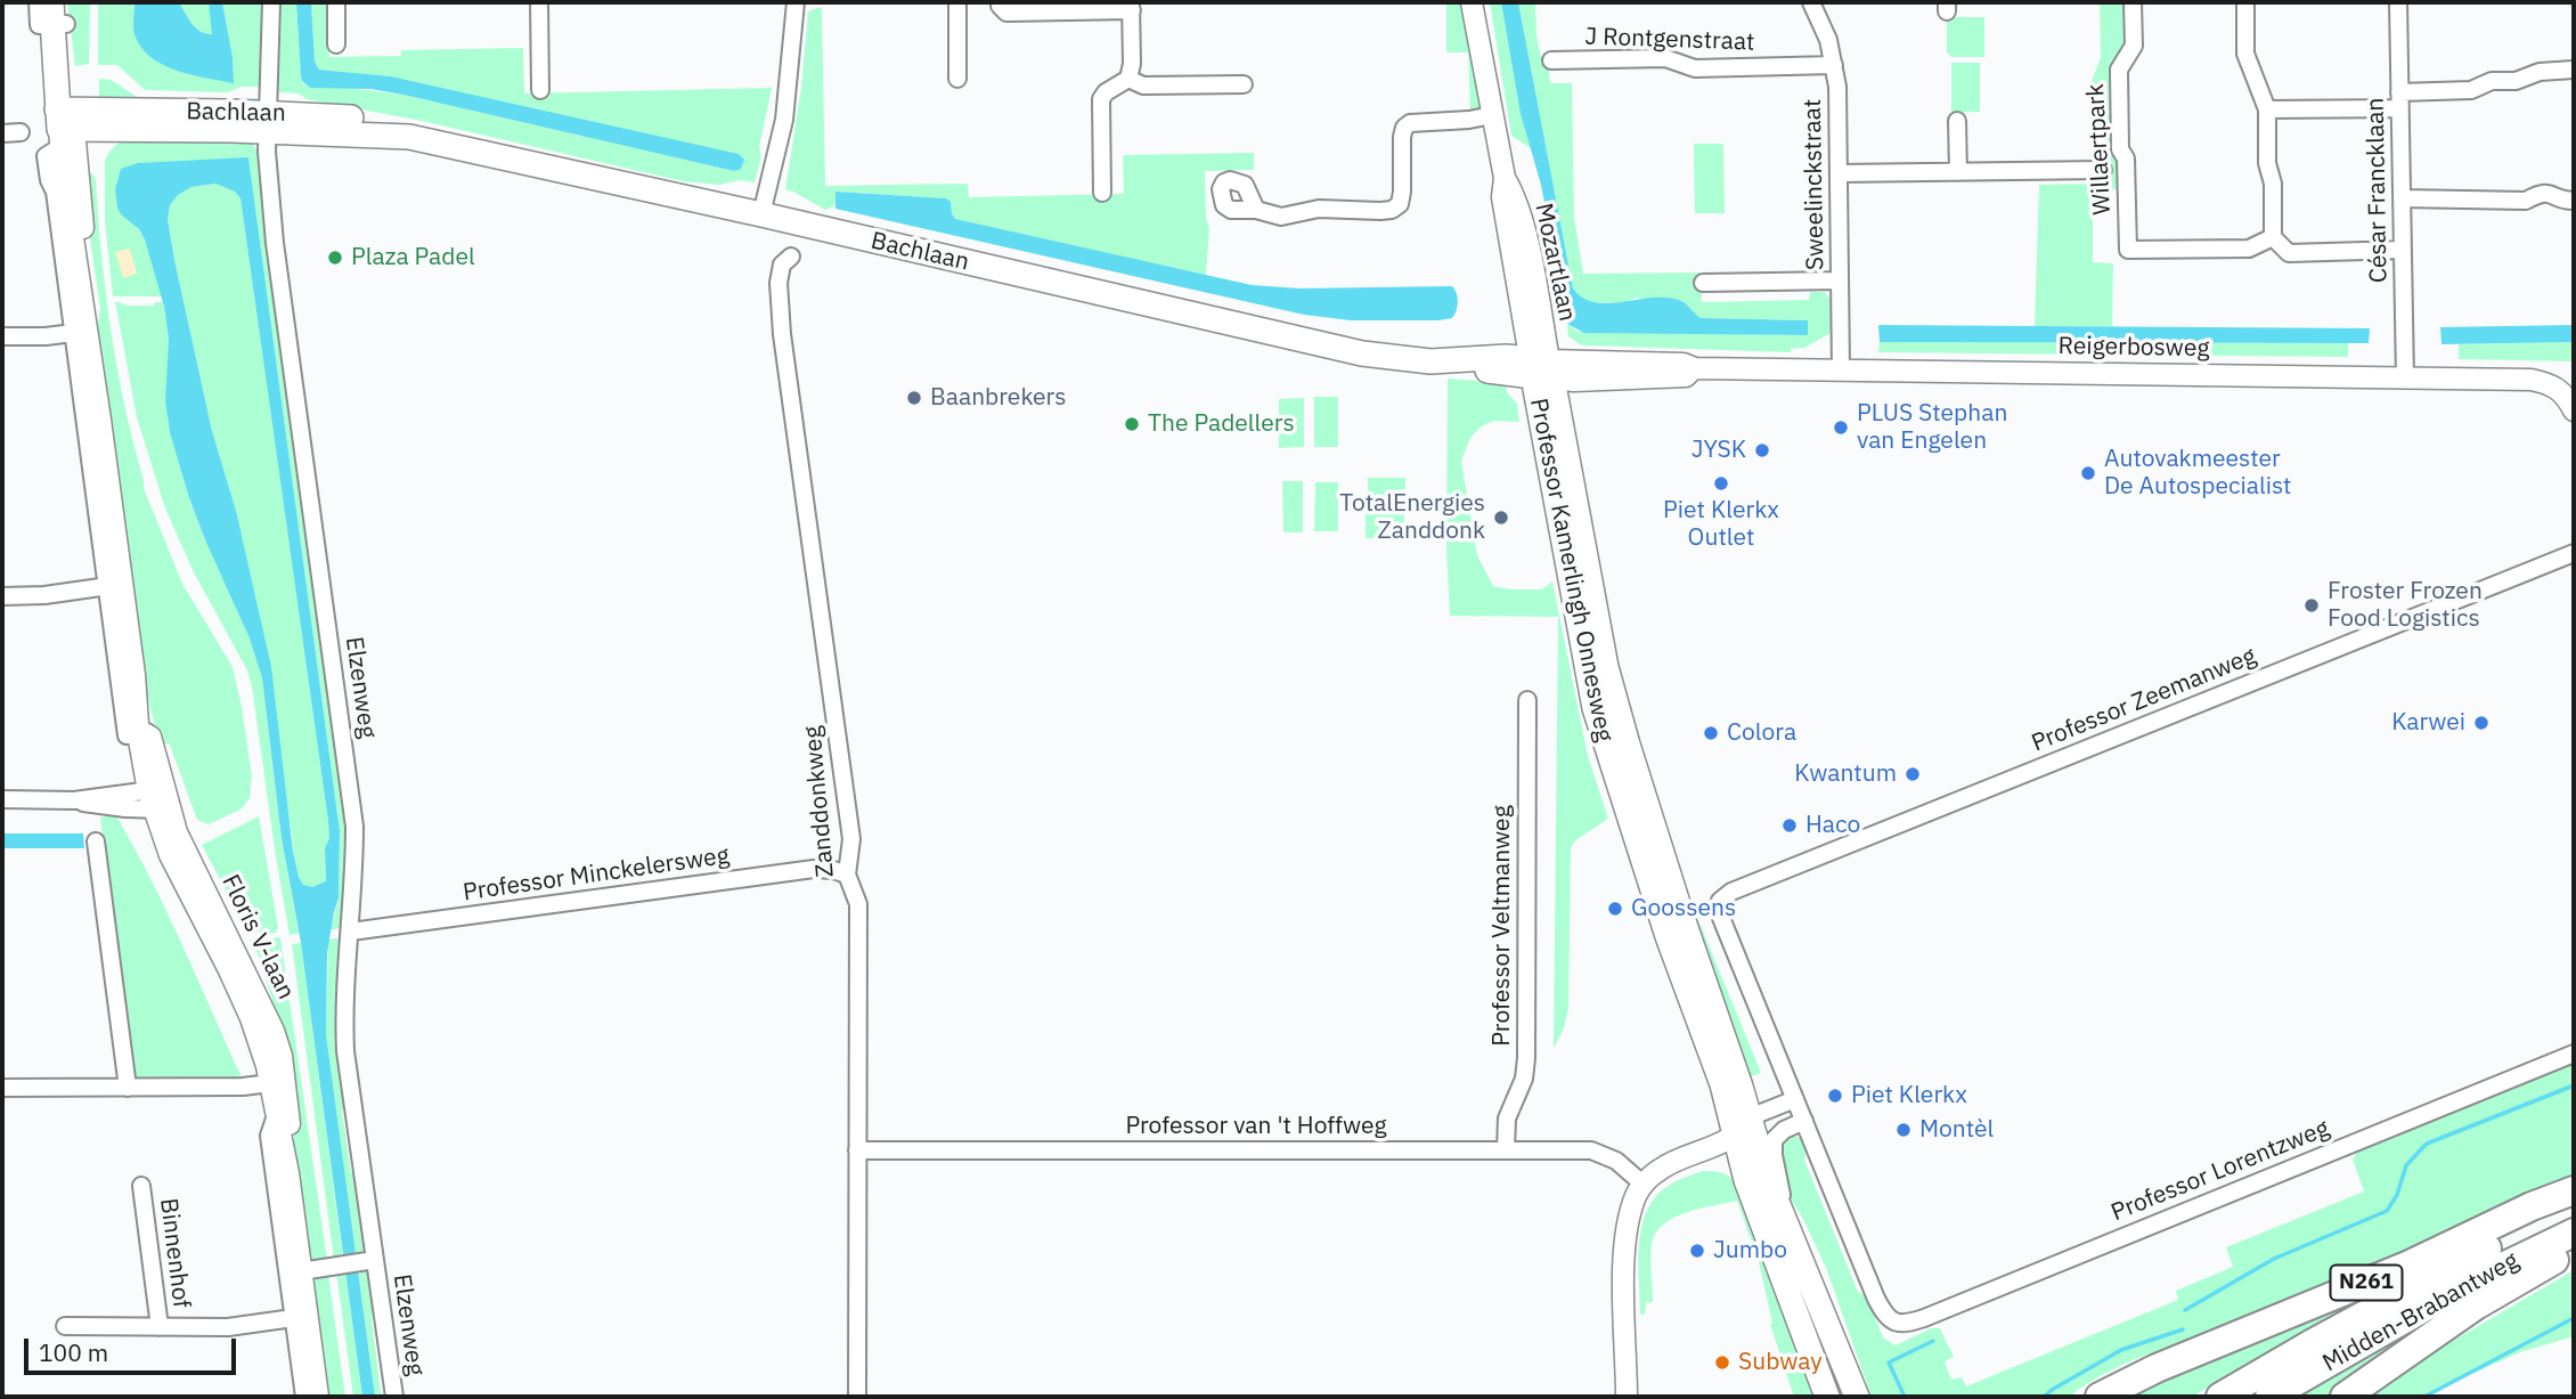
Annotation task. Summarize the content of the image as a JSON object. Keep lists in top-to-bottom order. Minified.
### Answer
{"streets":{"highway":["N261","Midden-Brabantweg"],"main road":["Bachlaan","Professor Kamerlingh Onnesweg"],"street":["J Rontgenstraat","Willaertpark","Sweelinckstraat","César Francklaan","Mozartlaan","Reigerbosweg","Elzenweg","Professor Zeemanweg","Zanddonkweg","Professor Minckelersweg","Professor Veltmanweg","Floris V-laan","Professor van 't Hoffweg","Professor Lorentzweg","Binnenhof"]},"crossings":[["J Rontgenstraat","Sweelinckstraat"],["Bachlaan","Mozartlaan"],["Bachlaan","Reigerbosweg"],["Bachlaan","Professor Kamerlingh Onnesweg"],["Bachlaan","Elzenweg"],["Bachlaan","Floris V-laan"],["Sweelinckstraat","Reigerbosweg"],["César Francklaan","Reigerbosweg"],["Mozartlaan","Reigerbosweg"],["Mozartlaan","Professor Kamerlingh Onnesweg"],["Reigerbosweg","Professor Kamerlingh Onnesweg"],["Elzenweg","Professor Minckelersweg"],["Elzenweg","Floris V-laan"],["Zanddonkweg","Professor Minckelersweg"],["Zanddonkweg","Professor van 't Hoffweg"],["Professor Veltmanweg","Professor van 't Hoffweg"],["Floris V-laan","Binnenhof"]],"places":["Plaza Padel","Baanbrekers","The Padellers","PLUS Stephan van Engelen","JYSK","Autovakmeester De Autospecialist","Piet Klerkx Outlet","TotalEnergies Zanddonk","Froster Frozen Food Logistics","Karwei","Colora","Kwantum","Haco","Goossens","Piet Klerkx","Montèl","Jumbo","Subway"],"scale_bar":"100 m"}
